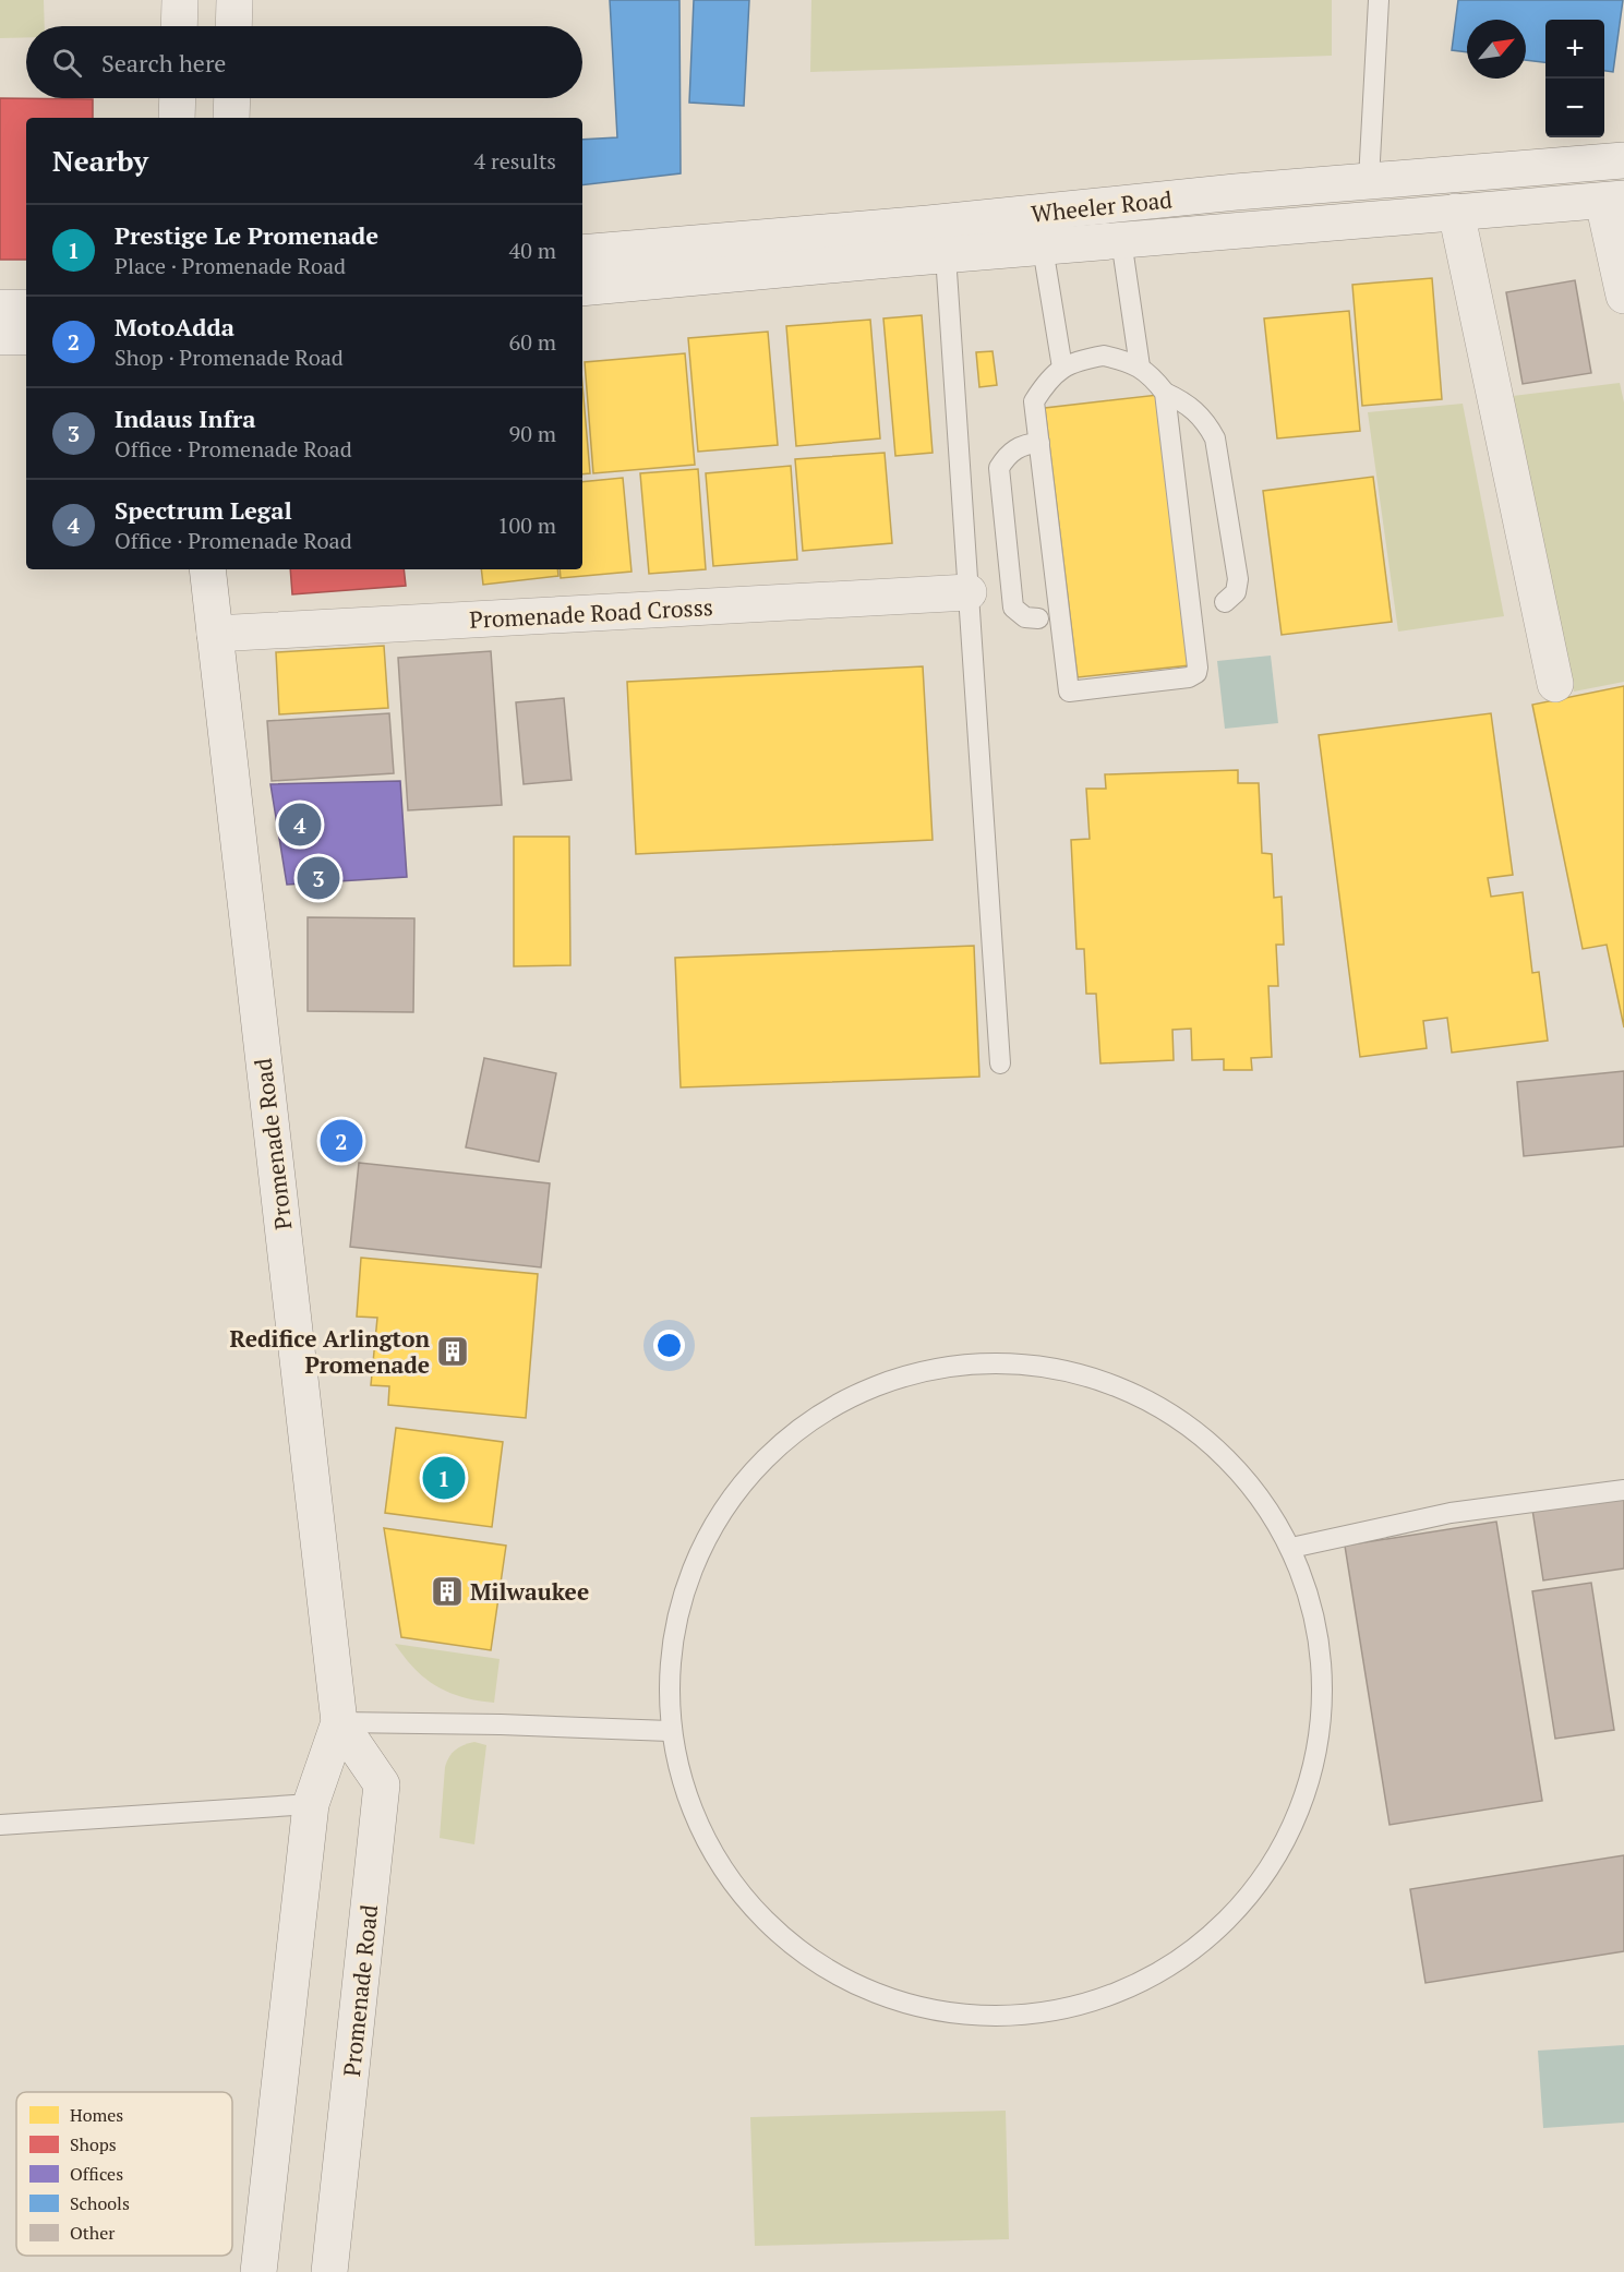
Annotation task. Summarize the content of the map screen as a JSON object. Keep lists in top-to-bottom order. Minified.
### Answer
{"streets":{"main road":["Wheeler Road","Promenade Road Crosss","Promenade Road"]},"crossings":[["Promenade Road Crosss","Promenade Road"]],"places":{"building":["Redifice Arlington Promenade","Milwaukee"]},"legend":["Homes","Shops","Offices","Schools","Other"],"north":"top right","page":{"map_buttons":["+","−"],"search":"Search here","heading":["Nearby","4 results"],"list":[{"mark":"1","name":"Prestige Le Promenade","note":"Place · Promenade Road","value":"40 m"},{"mark":"2","name":"MotoAdda","note":"Shop · Promenade Road","value":"60 m"},{"mark":"3","name":"Indaus Infra","note":"Office · Promenade Road","value":"90 m"},{"mark":"4","name":"Spectrum Legal","note":"Office · Promenade Road","value":"100 m"}],"pins":["4","3","2","1"]}}
